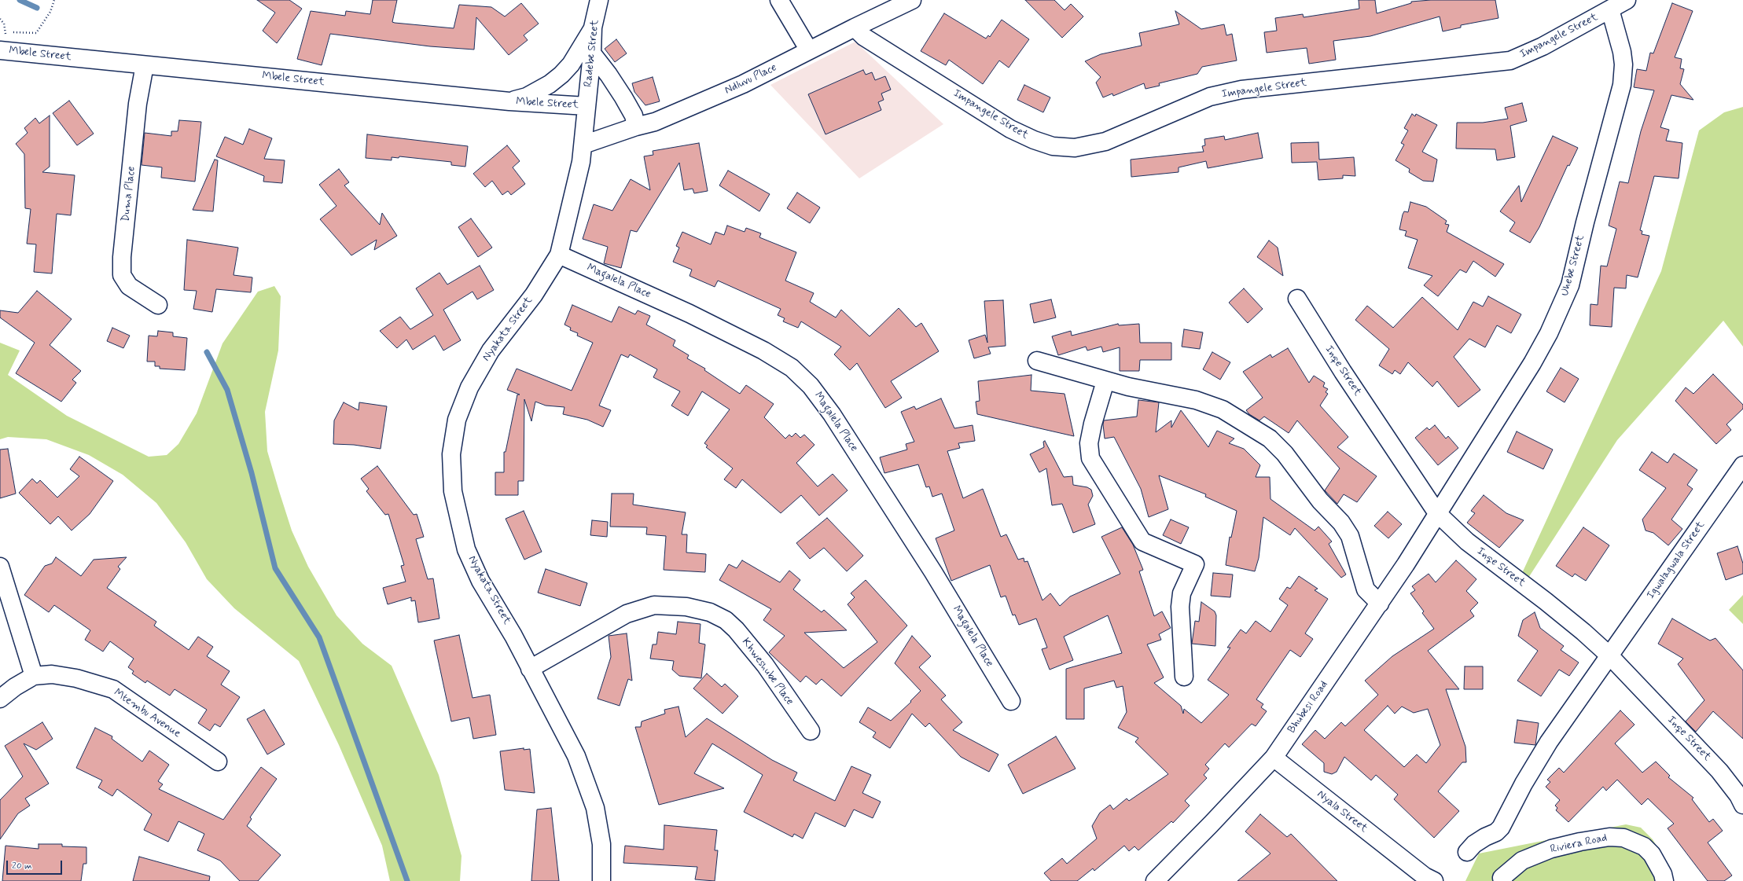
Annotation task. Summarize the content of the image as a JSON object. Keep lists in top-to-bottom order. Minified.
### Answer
{"streets":{"street":["Impangele Street","Radebe Street","Mbele Street","Ndluvu Place","Duma Place","Uhebe Street","Magalela Place","Nyakata Street","Inqe Street","Igwalagwala Street","Khweshube Place","Bhubesi Road","Mtembu Avenue","Nyala Street","Riviera Road"]},"crossings":[["Impangele Street","Ndluvu Place"],["Impangele Street","Uhebe Street"],["Radebe Street","Mbele Street"],["Radebe Street","Ndluvu Place"],["Radebe Street","Nyakata Street"],["Mbele Street","Duma Place"],["Ndluvu Place","Nyakata Street"],["Uhebe Street","Inqe Street"],["Uhebe Street","Bhubesi Road"],["Magalela Place","Nyakata Street"],["Nyakata Street","Khweshube Place"],["Inqe Street","Igwalagwala Street"],["Inqe Street","Bhubesi Road"],["Bhubesi Road","Nyala Street"]],"scale_bar":"20 m"}
